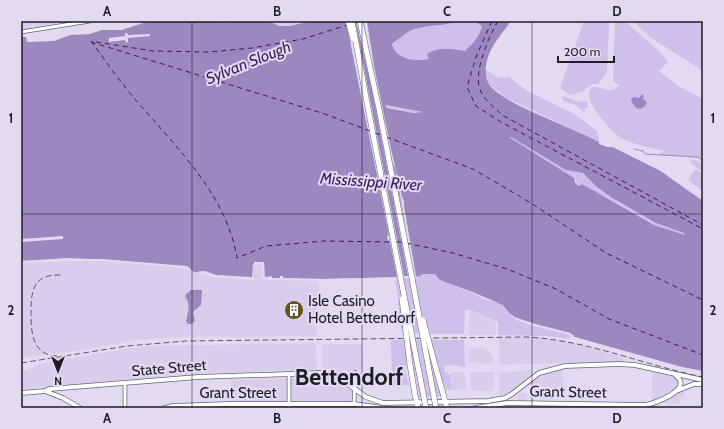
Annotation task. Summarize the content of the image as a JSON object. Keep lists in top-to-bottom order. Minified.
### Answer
{"streets":{"main road":["State Street","Grant Street"]},"districts":["Bettendorf"],"water":["Sylvan Slough","Mississippi River"],"places":{"building":["Isle Casino Hotel Bettendorf"]},"scale_bar":"200 m","north":"bottom","grid":{"columns":["A","B","C","D"],"rows":["1","2"]}}
